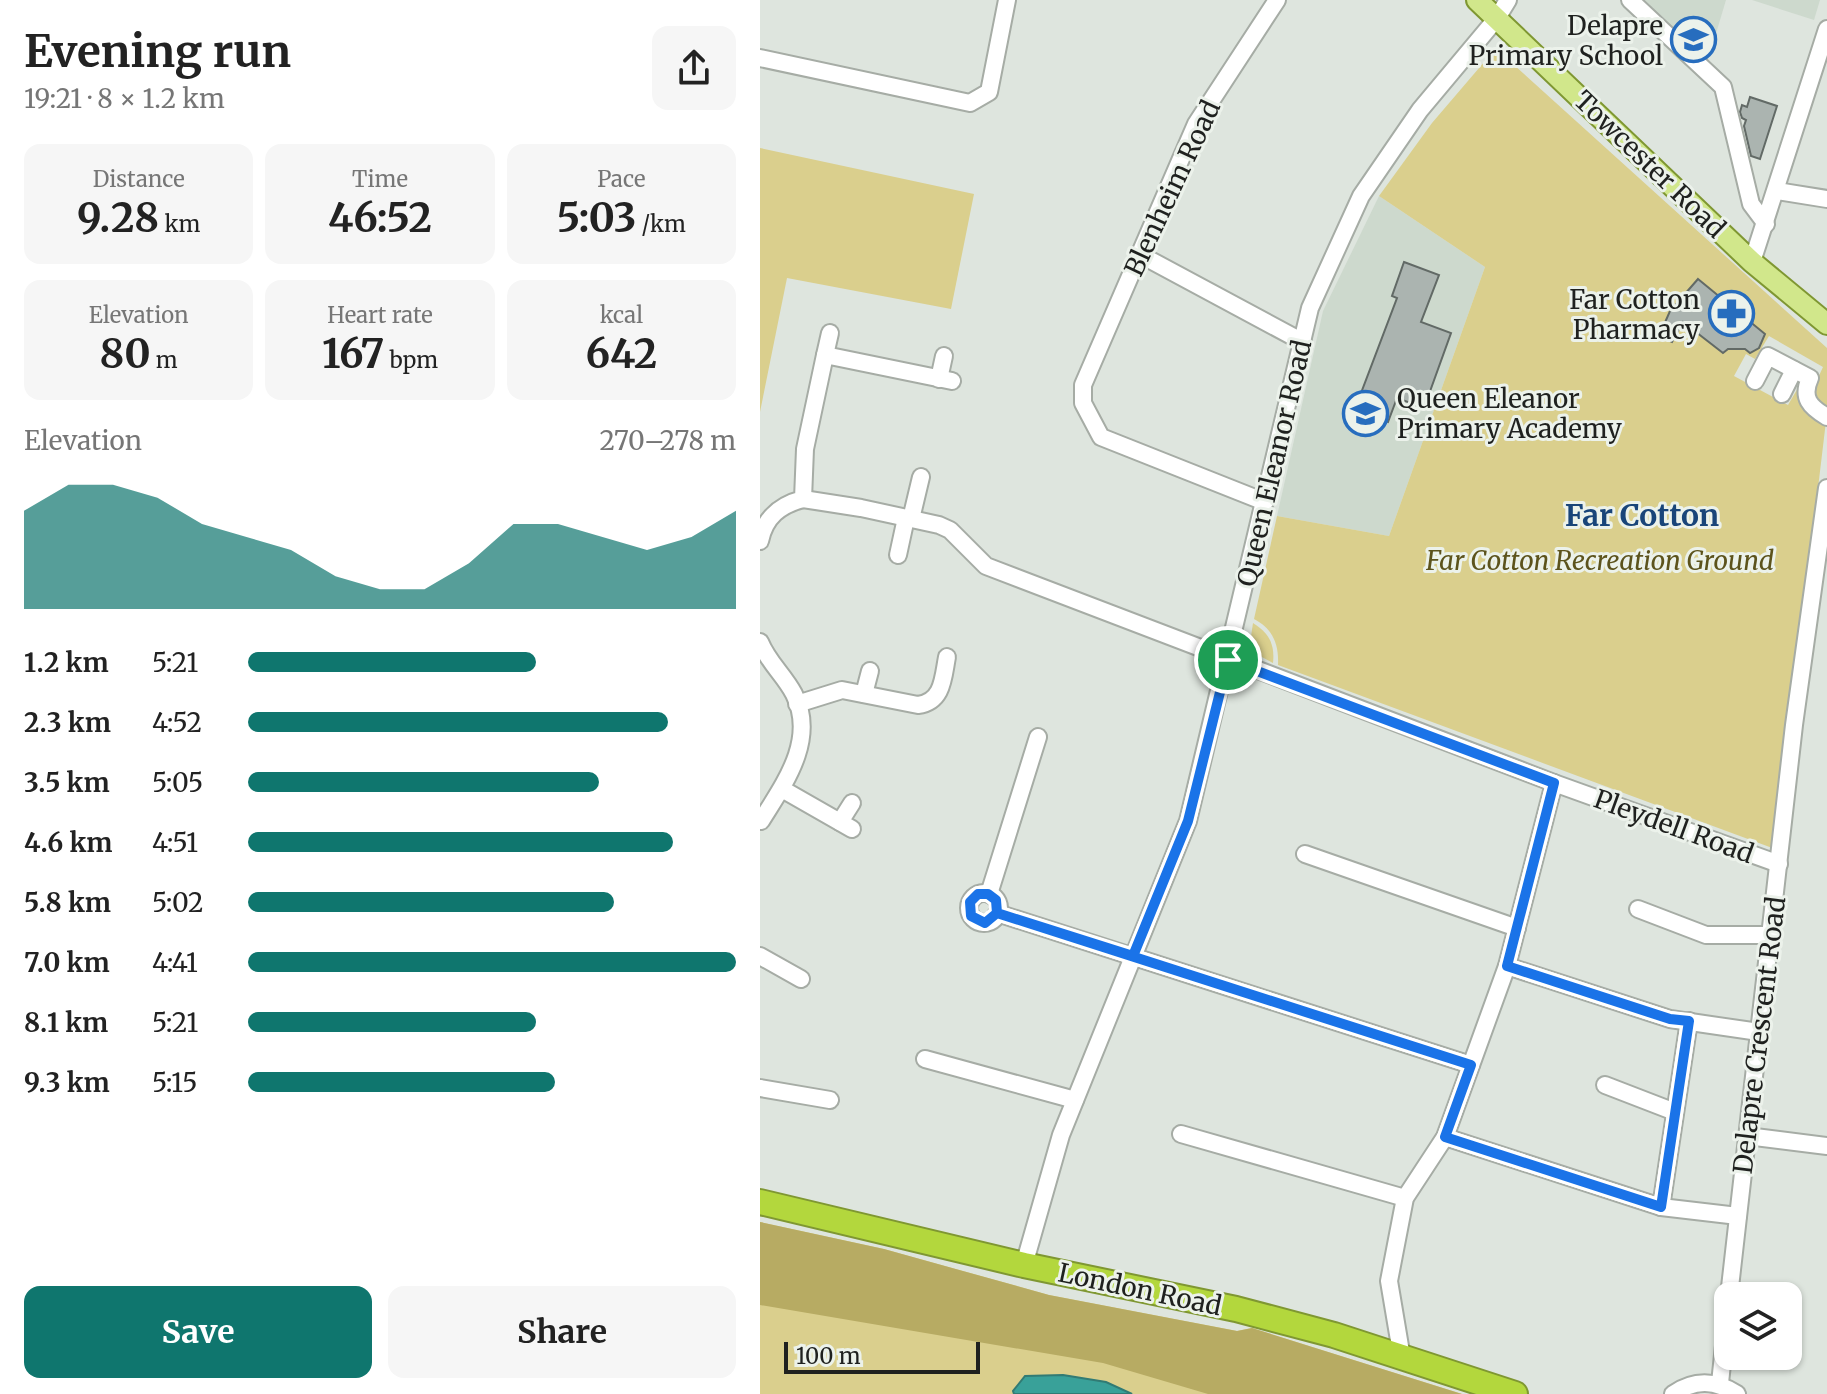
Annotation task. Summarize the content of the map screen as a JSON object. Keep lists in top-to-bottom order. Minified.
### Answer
{"streets":{"highway":["London Road"],"main road":["Towcester Road"],"street":["Blenheim Road","Queen Eleanor Road","Pleydell Road","Delapre Crescent Road"]},"crossings":[["Towcester Road","Queen Eleanor Road"],["Blenheim Road","Queen Eleanor Road"],["Queen Eleanor Road","Pleydell Road"],["Queen Eleanor Road","London Road"],["Pleydell Road","Delapre Crescent Road"]],"districts":["Far Cotton"],"parks":["Far Cotton Recreation Ground"],"places":{"school or university":["Delapre Primary School","Queen Eleanor Primary Academy"],"pharmacy":["Far Cotton Pharmacy"]},"scale_bar":"100 m","page":{"heading":["Evening run","19:21 · 8 × 1.2 km"],"stats":[["Distance","9.28 km"],["Time","46:52"],["Pace","5:03 /km"],["Elevation","80 m"],["Heart rate","167 bpm"],["kcal","642"]],"chart":["Elevation","270–278 m"],"list":[{"name":"1.2 km","note":"5:21"},{"name":"2.3 km","note":"4:52"},{"name":"3.5 km","note":"5:05"},{"name":"4.6 km","note":"4:51"},{"name":"5.8 km","note":"5:02"},{"name":"7.0 km","note":"4:41"},{"name":"8.1 km","note":"5:21"},{"name":"9.3 km","note":"5:15"}],"buttons":["Save","Share"],"scale":"100 m"}}
